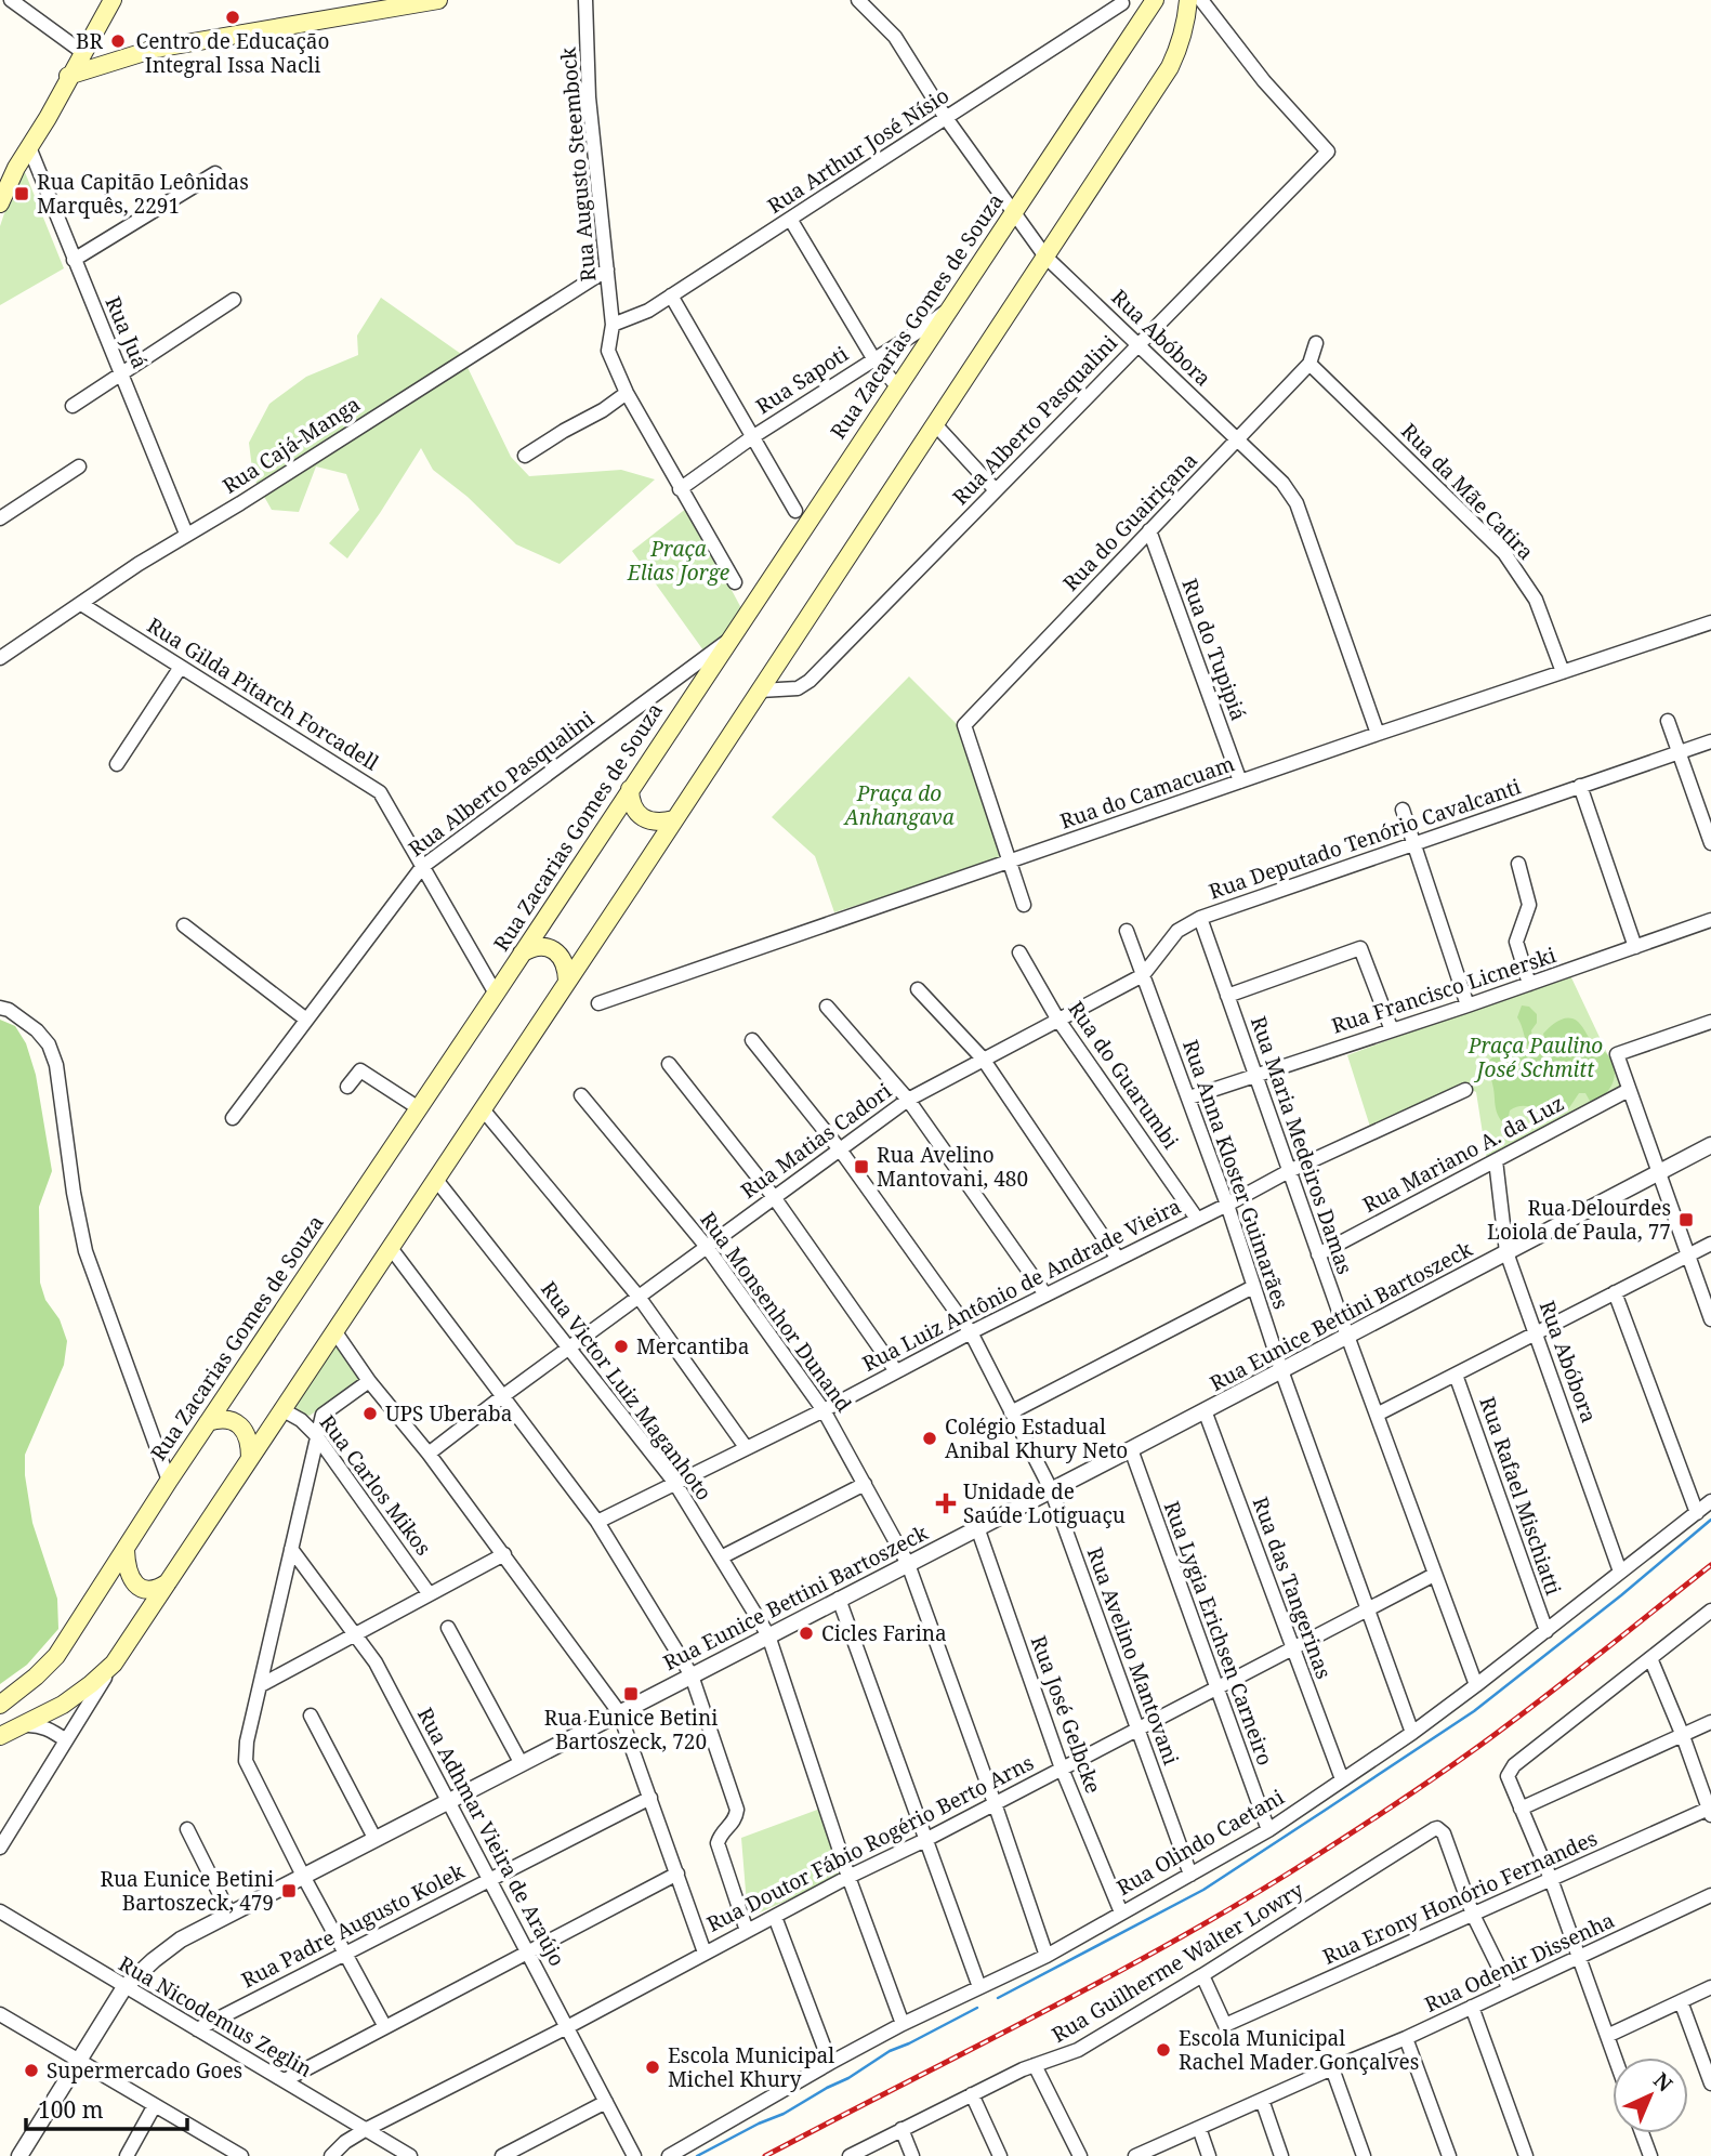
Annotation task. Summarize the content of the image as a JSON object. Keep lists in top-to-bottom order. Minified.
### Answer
{"streets":{"main road":["Rua Zacarias Gomes de Souza"],"street":["Rua Arthur José Nísio","Rua Augusto Steembock","Rua Juá","Rua Abóbora","Rua Sapoti","Rua Alberto Pasqualini","Rua Cajá-Manga","Rua da Mãe Catira","Rua do Guairiçana","Rua do Tupipiá","Rua Gilda Pitarch Forcadell","Rua do Camacuam","Rua Deputado Tenório Cavalcanti","Rua Francisco Licnerski","Rua do Guarumbi","Rua Matias Cadori","Rua Maria Medeiros Damas","Rua Mariano A. da Luz","Rua Anna Kloster Guimarães","Rua Luiz Antônio de Andrade Vieira","Rua Monsenhor Dunand","Rua Eunice Bettini Bartoszeck","Rua Victor Luiz Maganhoto","Rua Carlos Mikos","Rua Rafael Mischiatti","Rua das Tangerinas","Rua Lygia Erichsen Carneiro","Rua Avelino Mantovani","Rua José Gelbcke","Rua Adhmar Vieira de Araújo","Rua Olindo Caetani","Rua Doutor Fábio Rogério Berto Arns","Rua Erony Honório Fernandes","Rua Padre Augusto Kolek","Rua Guilherme Walter Lowry","Rua Odenir Dissenha","Rua Nicodemus Zeglin"]},"crossings":[["Rua Arthur José Nísio","Rua Augusto Steembock"],["Rua Arthur José Nísio","Rua Abóbora"],["Rua Augusto Steembock","Rua Sapoti"],["Rua Augusto Steembock","Rua Cajá-Manga"],["Rua Zacarias Gomes de Souza","Rua Abóbora"],["Rua Zacarias Gomes de Souza","Rua Sapoti"],["Rua Zacarias Gomes de Souza","Rua Alberto Pasqualini"],["Rua Zacarias Gomes de Souza","Rua Gilda Pitarch Forcadell"],["Rua Juá","Rua Cajá-Manga"],["Rua Abóbora","Rua Alberto Pasqualini"],["Rua Abóbora","Rua do Guairiçana"],["Rua Abóbora","Rua do Camacuam"],["Rua Abóbora","Rua Mariano A. da Luz"],["Rua Abóbora","Rua Eunice Bettini Bartoszeck"],["Rua Abóbora","Rua Olindo Caetani"],["Rua Alberto Pasqualini","Rua Gilda Pitarch Forcadell"],["Rua Cajá-Manga","Rua Gilda Pitarch Forcadell"],["Rua da Mãe Catira","Rua do Guairiçana"],["Rua da Mãe Catira","Rua do Camacuam"],["Rua do Guairiçana","Rua do Tupipiá"],["Rua do Guairiçana","Rua do Camacuam"],["Rua do Tupipiá","Rua do Camacuam"],["Rua Deputado Tenório Cavalcanti","Rua do Guarumbi"],["Rua Deputado Tenório Cavalcanti","Rua Matias Cadori"],["Rua Deputado Tenório Cavalcanti","Rua Maria Medeiros Damas"],["Rua Deputado Tenório Cavalcanti","Rua Anna Kloster Guimarães"],["Rua Francisco Licnerski","Rua Maria Medeiros Damas"],["Rua Francisco Licnerski","Rua Anna Kloster Guimarães"],["Rua do Guarumbi","Rua Matias Cadori"],["Rua do Guarumbi","Rua Luiz Antônio de Andrade Vieira"],["Rua Matias Cadori","Rua Monsenhor Dunand"],["Rua Matias Cadori","Rua Victor Luiz Maganhoto"],["Rua Matias Cadori","Rua Avelino Mantovani"],["Rua Maria Medeiros Damas","Rua Mariano A. da Luz"],["Rua Maria Medeiros Damas","Rua Luiz Antônio de Andrade Vieira"],["Rua Maria Medeiros Damas","Rua Eunice Bettini Bartoszeck"],["Rua Maria Medeiros Damas","Rua Olindo Caetani"],["Rua Maria Medeiros Damas","Rua Doutor Fábio Rogério Berto Arns"],["Rua Anna Kloster Guimarães","Rua Luiz Antônio de Andrade Vieira"],["Rua Anna Kloster Guimarães","Rua Eunice Bettini Bartoszeck"],["Rua Anna Kloster Guimarães","Rua Olindo Caetani"],["Rua Anna Kloster Guimarães","Rua Doutor Fábio Rogério Berto Arns"],["Rua Luiz Antônio de Andrade Vieira","Rua Monsenhor Dunand"],["Rua Luiz Antônio de Andrade Vieira","Rua Victor Luiz Maganhoto"],["Rua Luiz Antônio de Andrade Vieira","Rua Avelino Mantovani"],["Rua Monsenhor Dunand","Rua Eunice Bettini Bartoszeck"],["Rua Monsenhor Dunand","Rua Olindo Caetani"],["Rua Monsenhor Dunand","Rua Doutor Fábio Rogério Berto Arns"],["Rua Eunice Bettini Bartoszeck","Rua Victor Luiz Maganhoto"],["Rua Eunice Bettini Bartoszeck","Rua das Tangerinas"],["Rua Eunice Bettini Bartoszeck","Rua Lygia Erichsen Carneiro"],["Rua Eunice Bettini Bartoszeck","Rua Avelino Mantovani"],["Rua Eunice Bettini Bartoszeck","Rua José Gelbcke"],["Rua Eunice Bettini Bartoszeck","Rua Adhmar Vieira de Araújo"],["Rua Eunice Bettini Bartoszeck","Rua Nicodemus Zeglin"],["Rua Victor Luiz Maganhoto","Rua Olindo Caetani"],["Rua Victor Luiz Maganhoto","Rua Doutor Fábio Rogério Berto Arns"],["Rua Rafael Mischiatti","Rua Olindo Caetani"],["Rua das Tangerinas","Rua Olindo Caetani"],["Rua das Tangerinas","Rua Doutor Fábio Rogério Berto Arns"],["Rua Lygia Erichsen Carneiro","Rua Olindo Caetani"],["Rua Lygia Erichsen Carneiro","Rua Doutor Fábio Rogério Berto Arns"],["Rua Avelino Mantovani","Rua Olindo Caetani"],["Rua Avelino Mantovani","Rua Doutor Fábio Rogério Berto Arns"],["Rua José Gelbcke","Rua Olindo Caetani"],["Rua José Gelbcke","Rua Doutor Fábio Rogério Berto Arns"],["Rua Adhmar Vieira de Araújo","Rua Doutor Fábio Rogério Berto Arns"],["Rua Adhmar Vieira de Araújo","Rua Padre Augusto Kolek"],["Rua Doutor Fábio Rogério Berto Arns","Rua Nicodemus Zeglin"],["Rua Erony Honório Fernandes","Rua Guilherme Walter Lowry"],["Rua Padre Augusto Kolek","Rua Nicodemus Zeglin"]],"parks":["Praça Elias Jorge","Praça do Anhangava","Praça Paulino José Schmitt"],"places":{"other":["Centro de Educação Integral Issa Nacli","BR","Mercantiba","UPS Uberaba","Colégio Estadual Anibal Khury Neto","Cicles Farina","Escola Municipal Rachel Mader Gonçalves","Escola Municipal Michel Khury","Supermercado Goes"],"transit":["Rua Capitão Leônidas Marquês, 2291","Rua Avelino Mantovani, 480","Rua Delourdes Loiola de Paula, 77","Rua Eunice Betini Bartoszeck, 720","Rua Eunice Betini Bartoszeck, 479"],"health":["Unidade de Saúde Lotiguaçu"]},"scale_bar":"100 m","north":"top right"}
